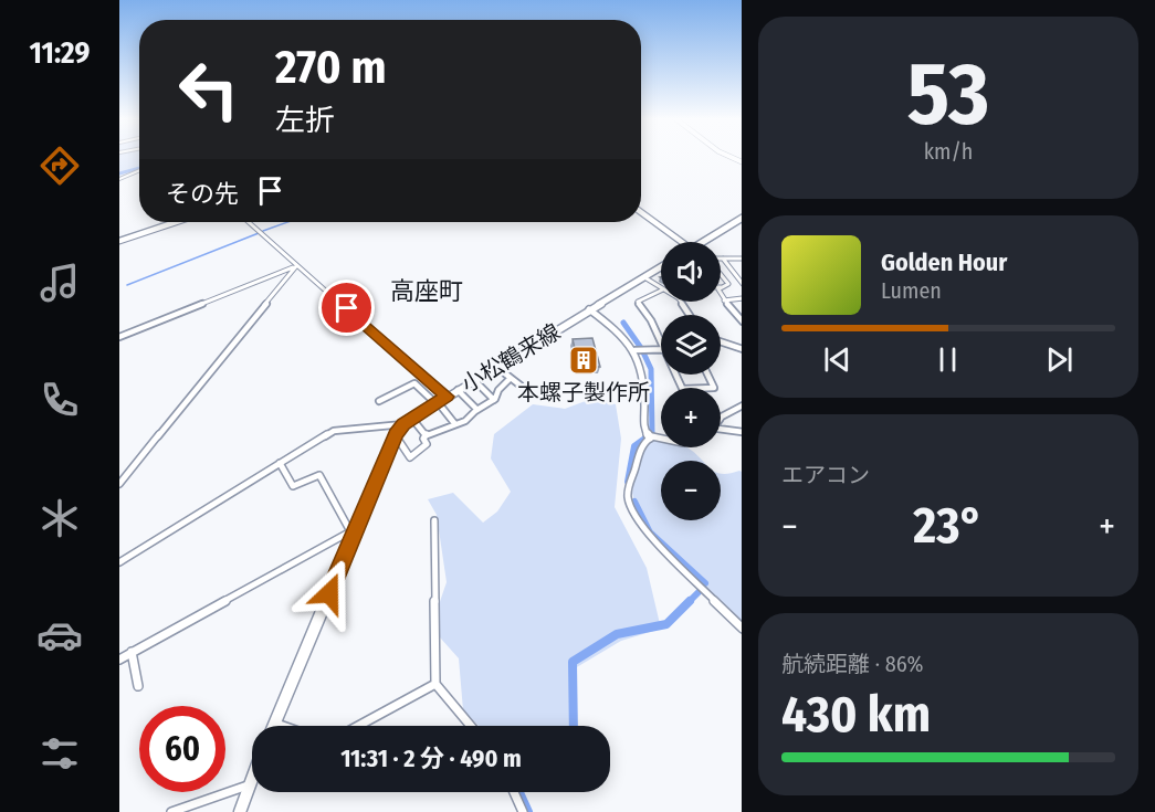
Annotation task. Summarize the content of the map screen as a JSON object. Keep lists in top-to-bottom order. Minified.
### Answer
{"streets":{"main road":["小松鶴来線"]},"districts":["高座町"],"places":{"building":["本螺子製作所"]},"page":{"tabs":"11:29","tile":[["53","km/h"],"エアコン",["航続距離 · 86%","430 km"]],"turn":["270 m","左折"],"then":"その先","song":["Golden Hour","Lumen"],"map_buttons":["+","−"],"heat":["−","23°","+"],"limit":"60","trip":"11:31 · 2 分 · 490 m"}}
